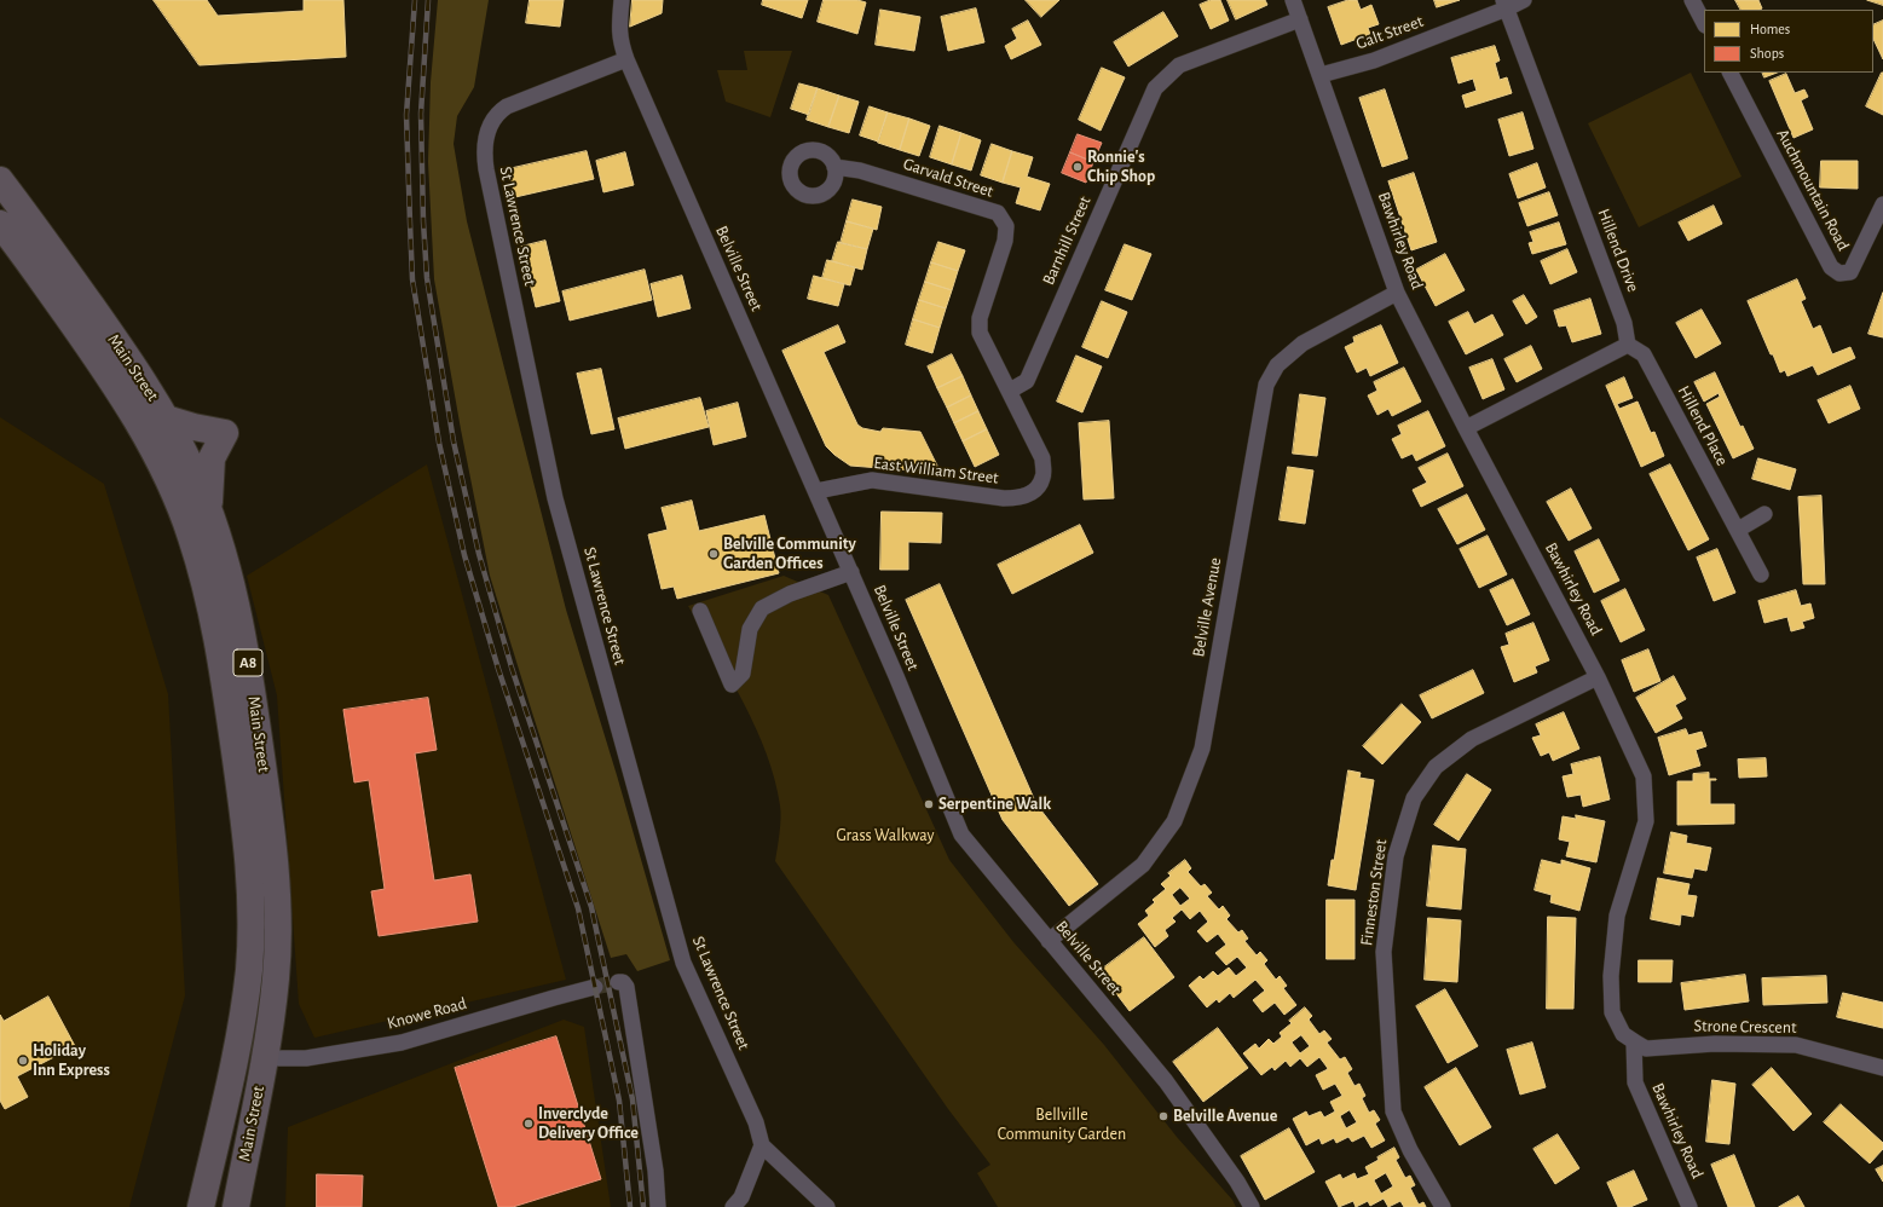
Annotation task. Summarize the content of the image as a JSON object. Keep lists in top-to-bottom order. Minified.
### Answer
{"streets":{"highway":["Main Street","A8"],"street":["Galt Street","Garvald Street","Auchmountain Road","St Lawrence Street","Barnhill Street","Bawhirley Road","Hillend Drive","Belville Street","Hillend Place","East William Street","Belville Avenue","Finneston Street","Knowe Road","Strone Crescent"]},"crossings":[["Galt Street","Bawhirley Road"],["Galt Street","Hillend Drive"],["Garvald Street","Barnhill Street"],["Garvald Street","East William Street"],["St Lawrence Street","Belville Street"],["Barnhill Street","Bawhirley Road"],["Bawhirley Road","Belville Avenue"],["Bawhirley Road","Finneston Street"],["Bawhirley Road","Strone Crescent"],["Hillend Drive","Hillend Place"],["Belville Street","East William Street"],["Belville Street","Belville Avenue"],["Main Street","Knowe Road"]],"parks":["Grass Walkway","Bellville Community Garden"],"places":["Ronnie's Chip Shop","Belville Community Garden Offices","Serpentine Walk","Holiday Inn Express","Belville Avenue","Inverclyde Delivery Office"],"legend":["Homes","Shops"]}
